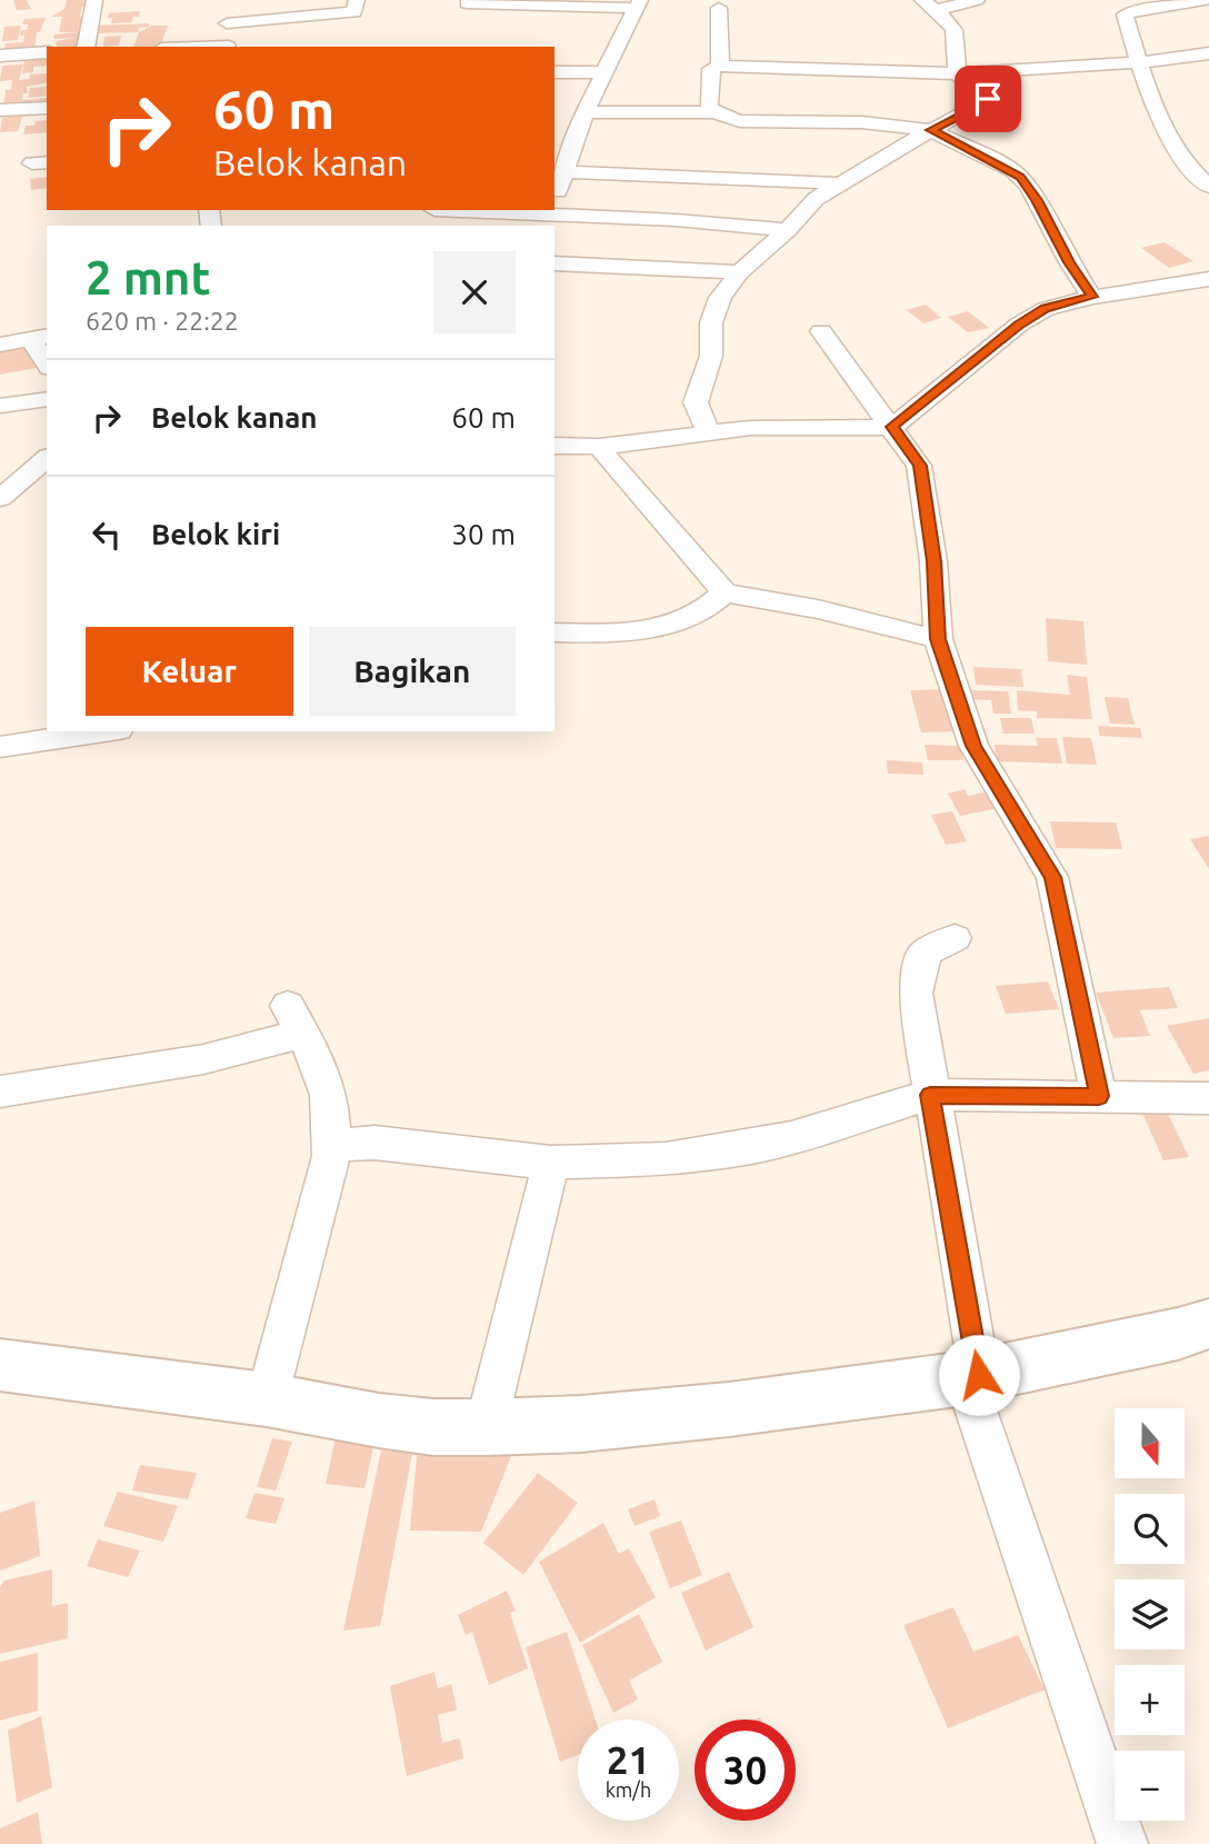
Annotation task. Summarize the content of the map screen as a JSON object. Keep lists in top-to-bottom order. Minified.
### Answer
{"north":"bottom","page":{"turn":["60 m","Belok kanan"],"heading":["2 mnt","620 m · 22:22"],"list":[{"name":"Belok kanan","value":"60 m"},{"name":"Belok kiri","value":"30 m"}],"buttons":["Keluar","Bagikan"],"map_buttons":["+","−"],"speed":"21 km/h","limit":"30"}}
